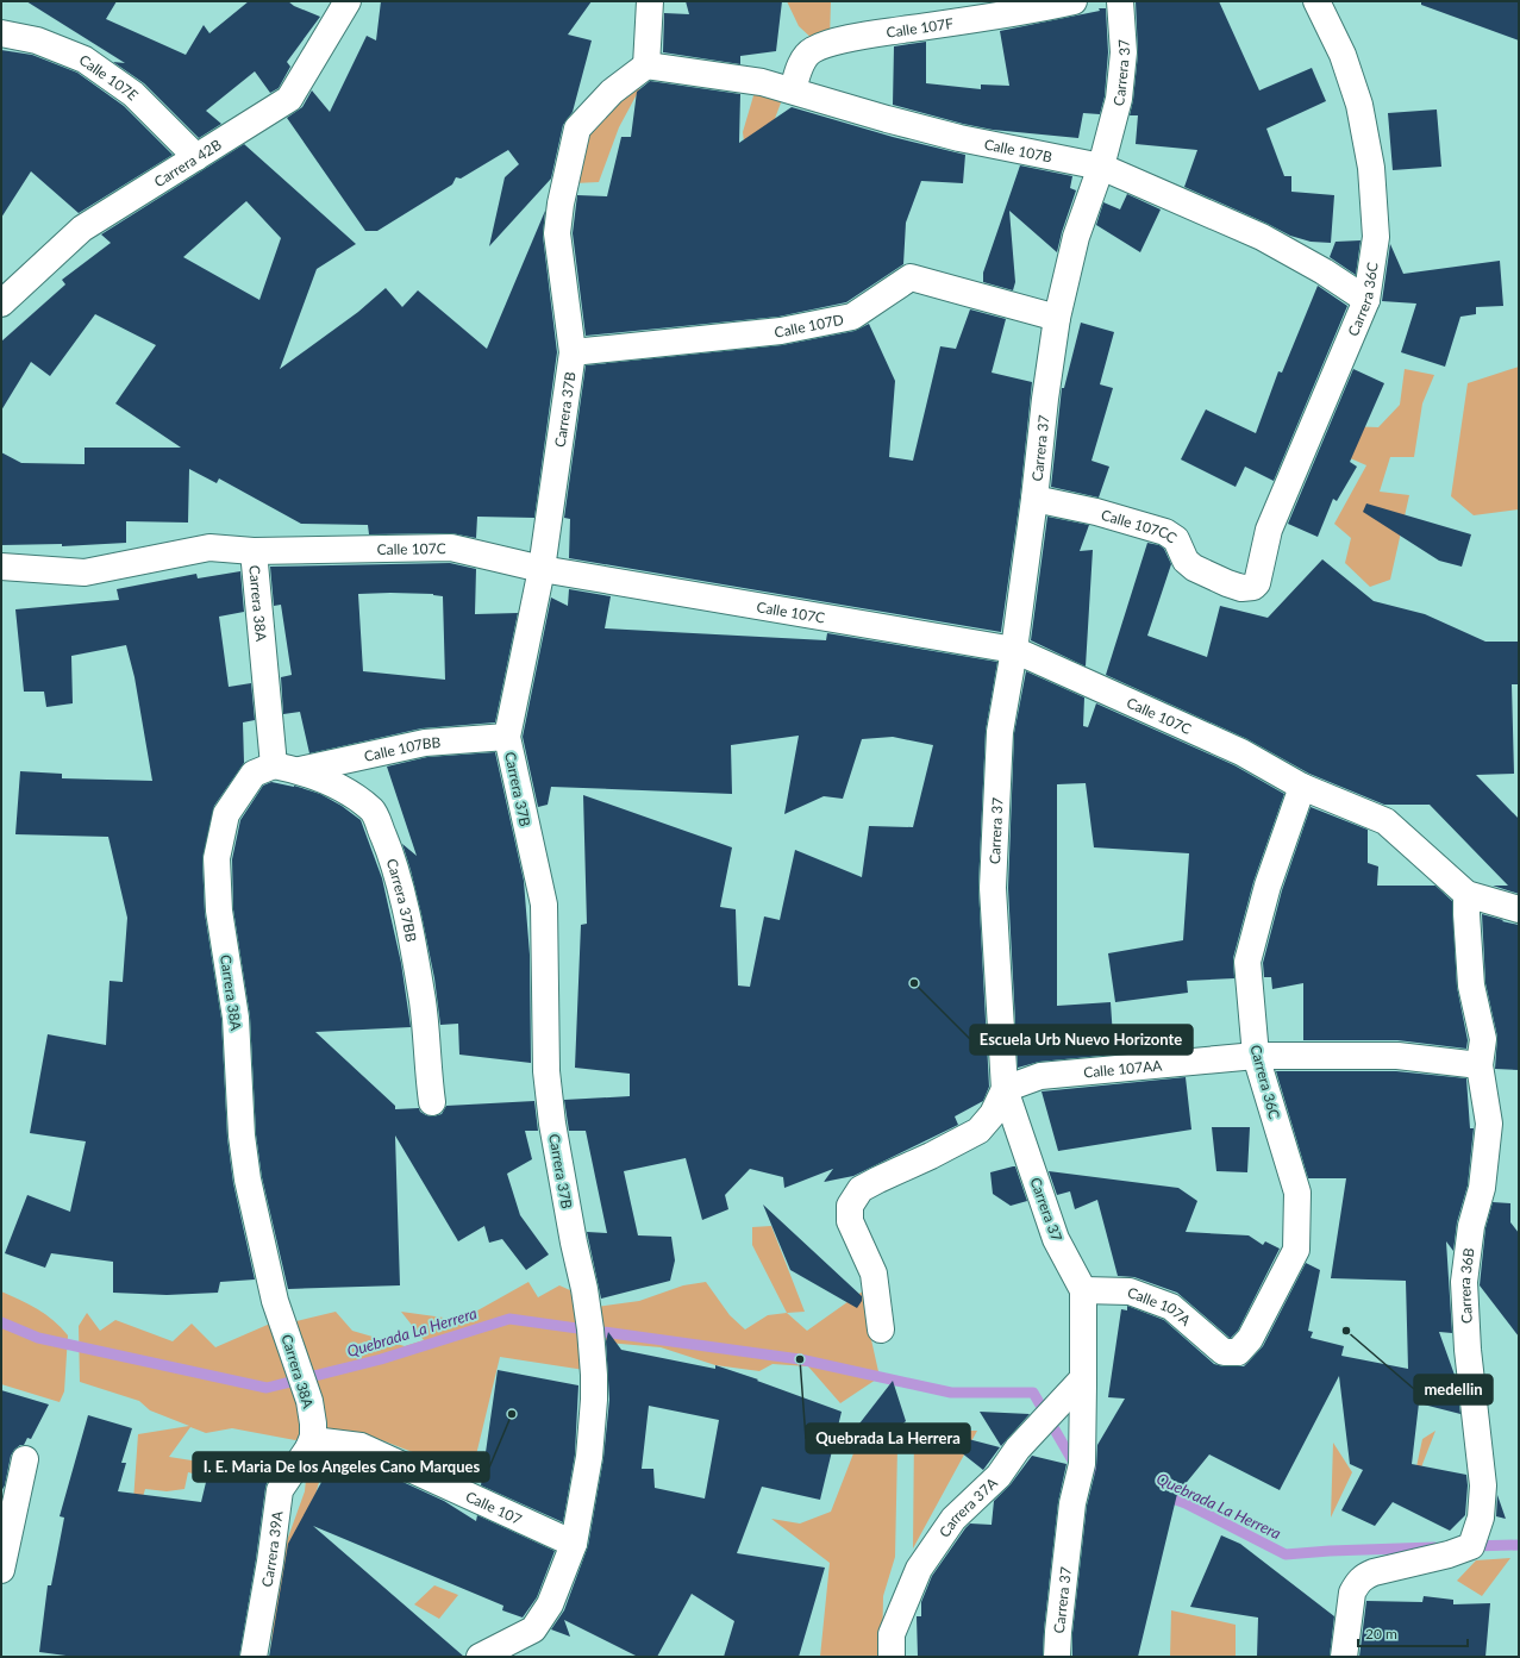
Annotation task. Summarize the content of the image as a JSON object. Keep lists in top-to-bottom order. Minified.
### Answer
{"streets":{"street":["Calle 107F","Carrera 37","Calle 107E","Calle 107B","Carrera 42B","Carrera 36C","Calle 107D","Carrera 37B","Calle 107CC","Calle 107C","Carrera 38A","Calle 107BB","Carrera 37BB","Calle 107AA","Carrera 36B","Calle 107A","Calle 107","Carrera 37A","Carrera 39A"]},"crossings":[["Calle 107F","Calle 107B"],["Carrera 37","Calle 107B"],["Carrera 37","Calle 107D"],["Carrera 37","Calle 107CC"],["Carrera 37","Calle 107C"],["Carrera 37","Calle 107AA"],["Carrera 37","Calle 107A"],["Carrera 37","Carrera 37A"],["Calle 107E","Carrera 42B"],["Calle 107B","Carrera 36C"],["Calle 107B","Carrera 37B"],["Carrera 36C","Calle 107CC"],["Carrera 36C","Calle 107C"],["Carrera 36C","Calle 107AA"],["Carrera 36C","Calle 107A"],["Calle 107D","Carrera 37B"],["Carrera 37B","Calle 107C"],["Carrera 37B","Calle 107BB"],["Carrera 37B","Calle 107"],["Calle 107C","Carrera 38A"],["Calle 107C","Carrera 36B"],["Carrera 38A","Carrera 37BB"],["Carrera 38A","Calle 107"],["Carrera 38A","Carrera 39A"],["Calle 107BB","Carrera 37BB"],["Calle 107AA","Carrera 36B"],["Calle 107","Carrera 39A"]],"water":["Quebrada La Herrera"],"places":["Escuela Urb Nuevo Horizonte","medellin","Quebrada La Herrera","I. E. Maria De los Angeles Cano Marques"],"scale_bar":"20 m"}
